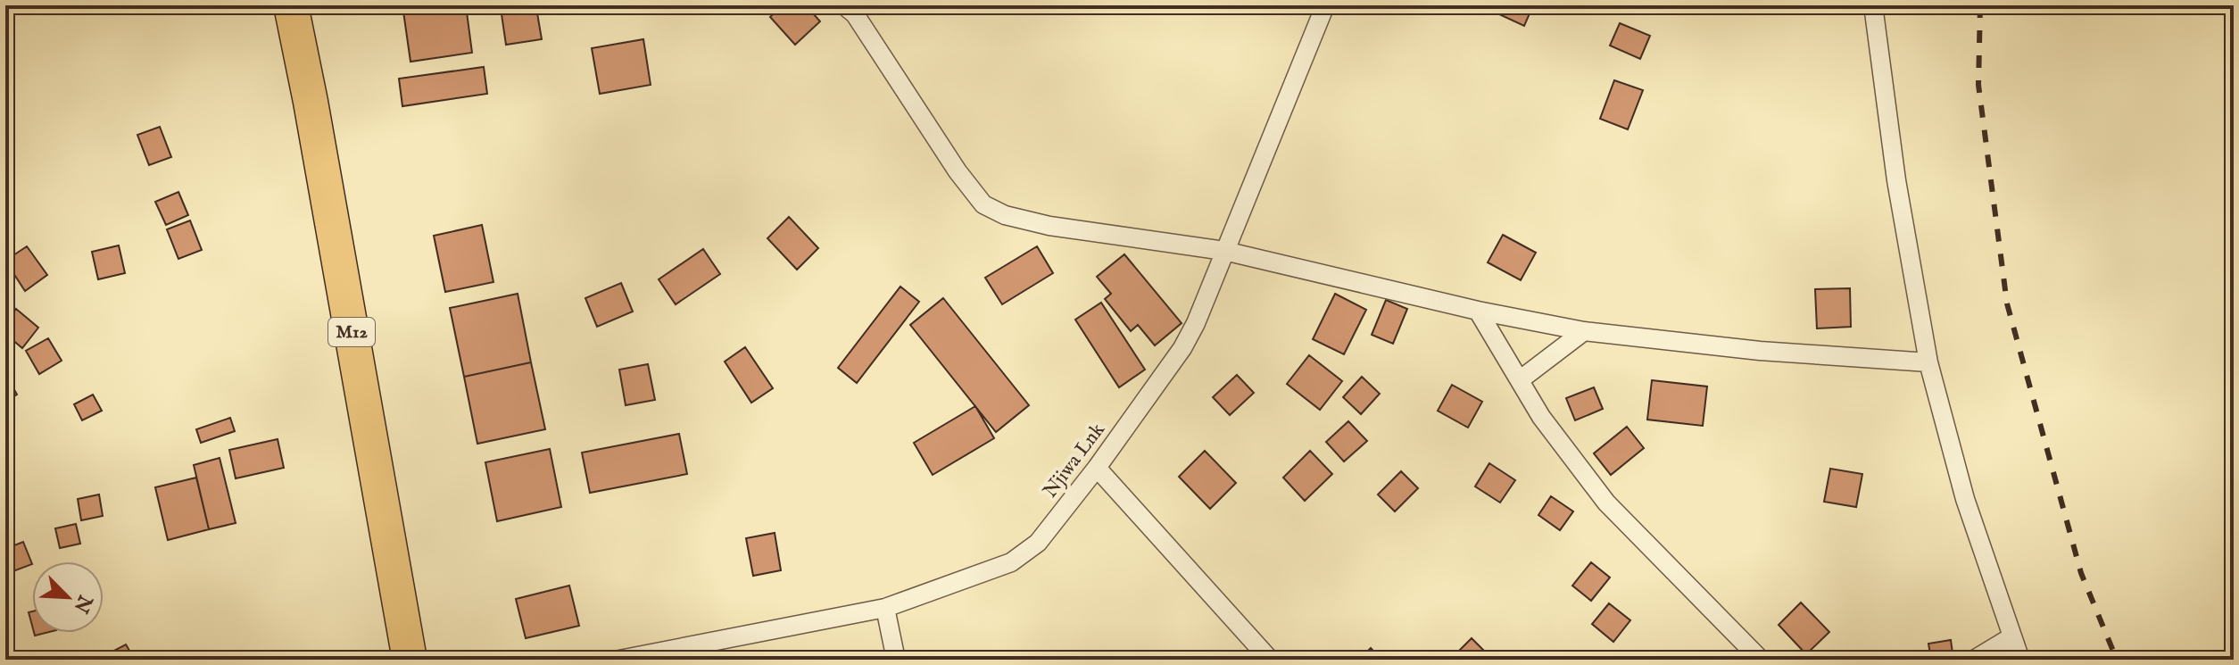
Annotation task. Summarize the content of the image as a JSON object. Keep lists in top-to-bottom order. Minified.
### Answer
{"streets":{"highway":["M12"],"street":["Njiwa Lnk"]},"north":"bottom right"}
